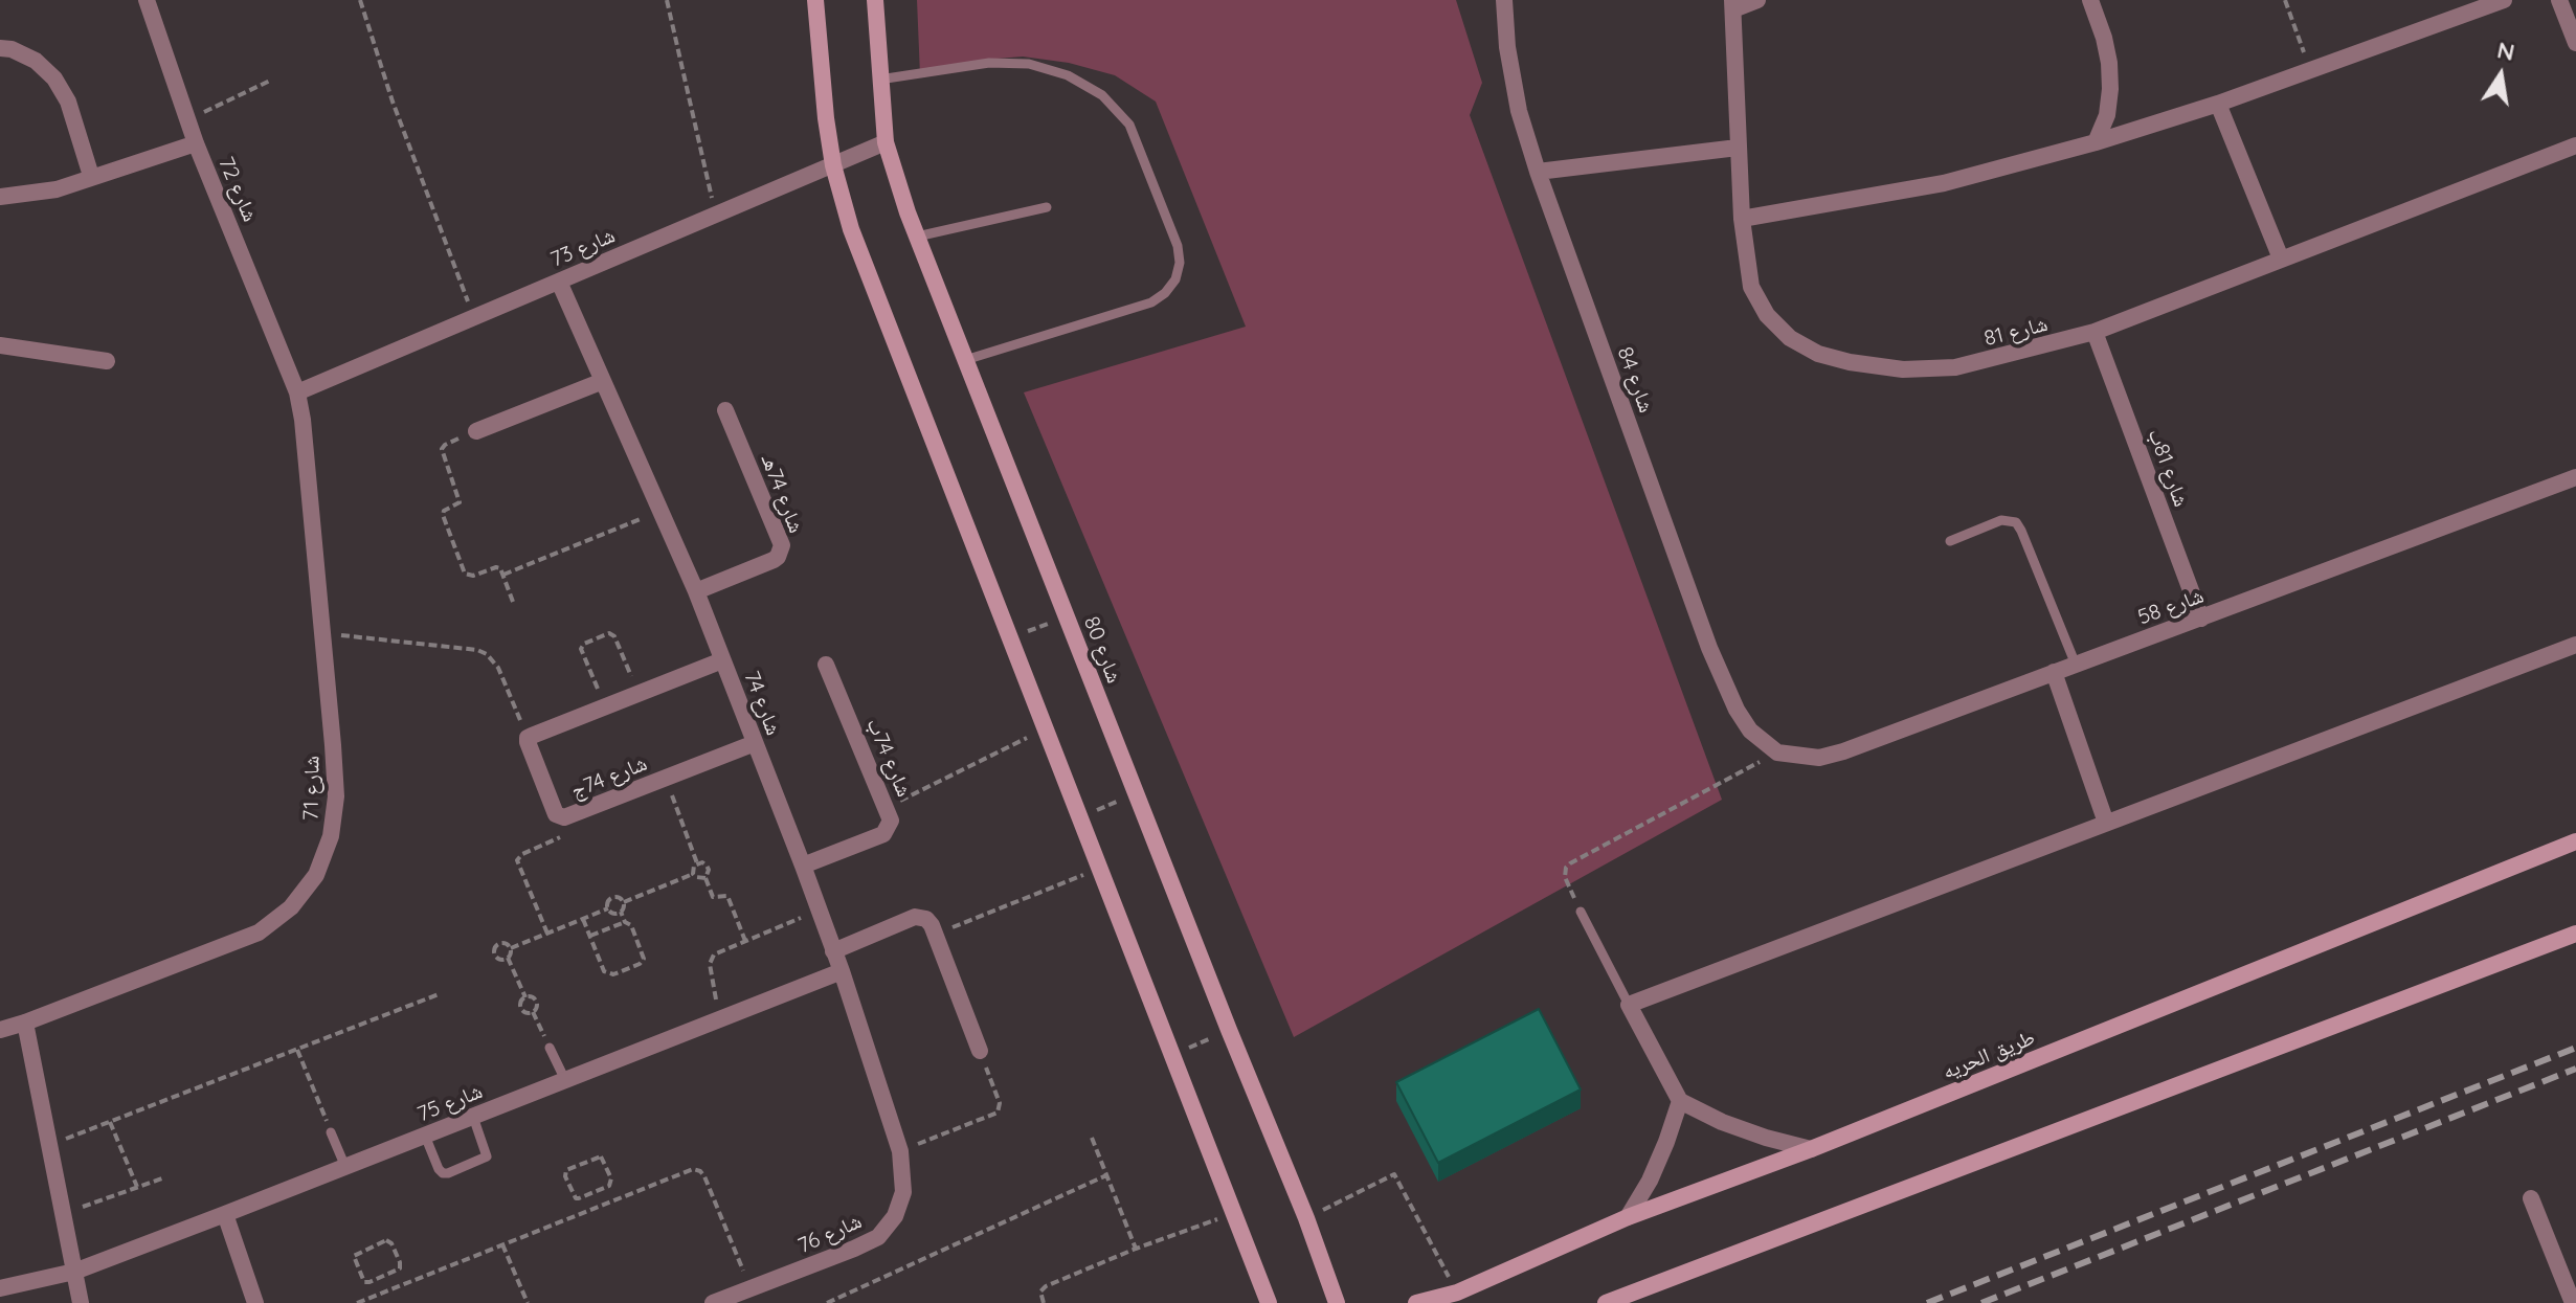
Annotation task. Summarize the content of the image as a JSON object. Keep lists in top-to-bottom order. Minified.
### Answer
{"streets":{"street":["شارع 72","شارع 73","شارع 81","شارع 84","شارع 81ب","شارع 74هـ","شارع 58","شارع 80","شارع 74","شارع 74ب","شارع 74ج","شارع 71","طريق الحريه","شارع 75","شارع 76"]},"crossings":[["شارع 72","شارع 73"],["شارع 72","شارع 71"],["شارع 73","شارع 80"],["شارع 73","شارع 74"],["شارع 73","شارع 71"],["شارع 81","شارع 81ب"],["شارع 84","شارع 58"],["شارع 81ب","شارع 58"],["شارع 74هـ","شارع 74"],["شارع 74","شارع 74ب"],["شارع 74","شارع 74ج"],["شارع 74","شارع 75"],["شارع 74","شارع 76"]],"north":"top"}
